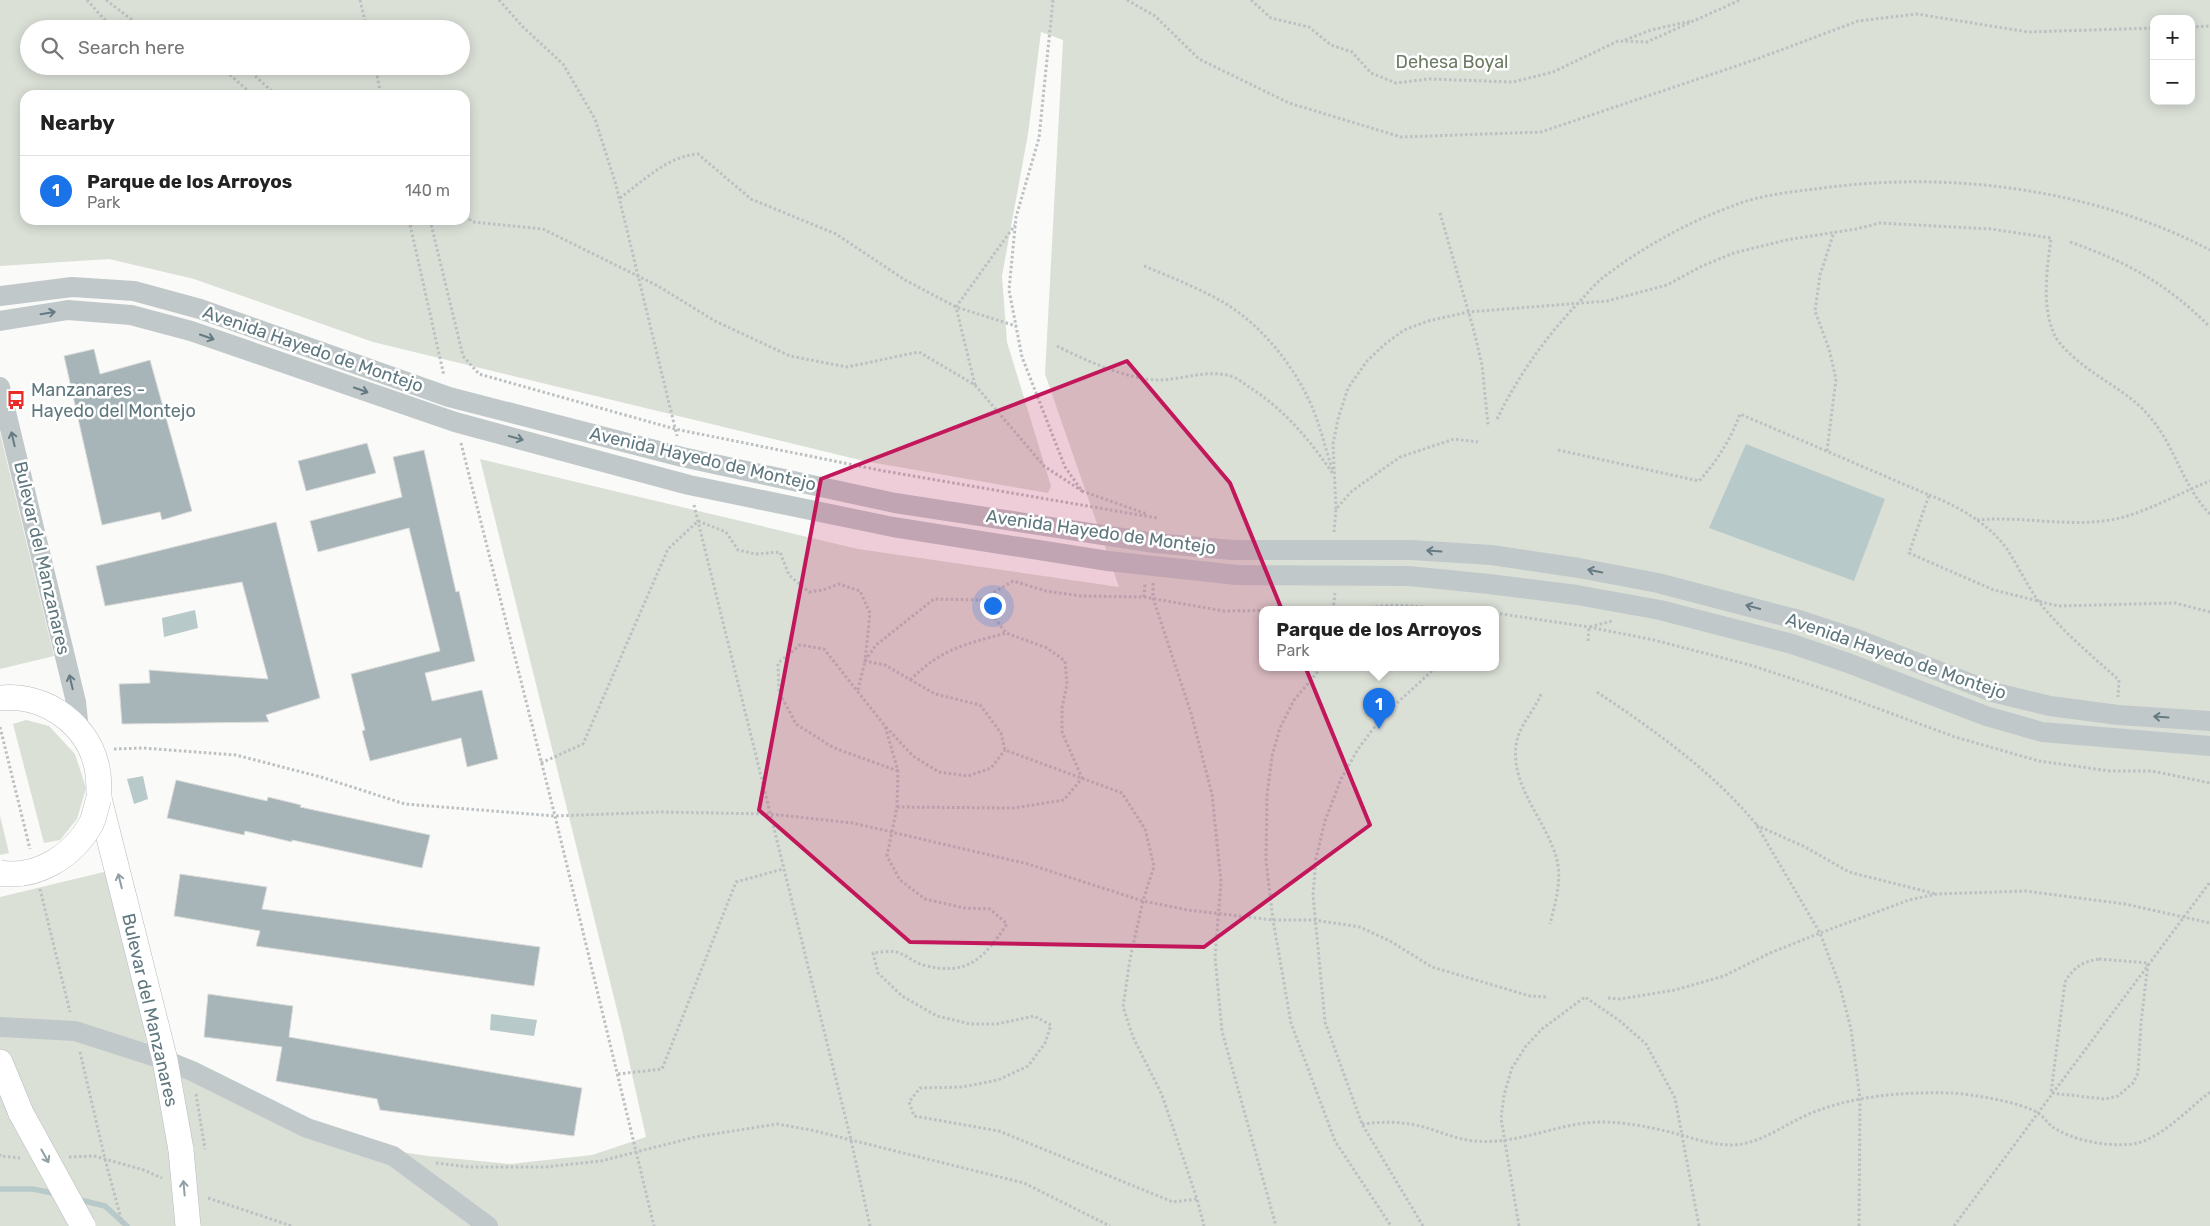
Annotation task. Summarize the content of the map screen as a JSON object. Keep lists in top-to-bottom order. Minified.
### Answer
{"streets":{"main road":["Bulevar del Manzanares"],"street":["Avenida Hayedo de Montejo"]},"one_way":["Bulevar del Manzanares"],"parks":["Dehesa Boyal"],"places":{"bus stop":["Manzanares - Hayedo del Montejo"]},"page":{"map_buttons":["+","−"],"search":"Search here","heading":"Nearby","list":[{"mark":"1","name":"Parque de los Arroyos","note":"Park","value":"140 m"}],"popup":["Parque de los Arroyos","Park"],"pins":"1"}}
